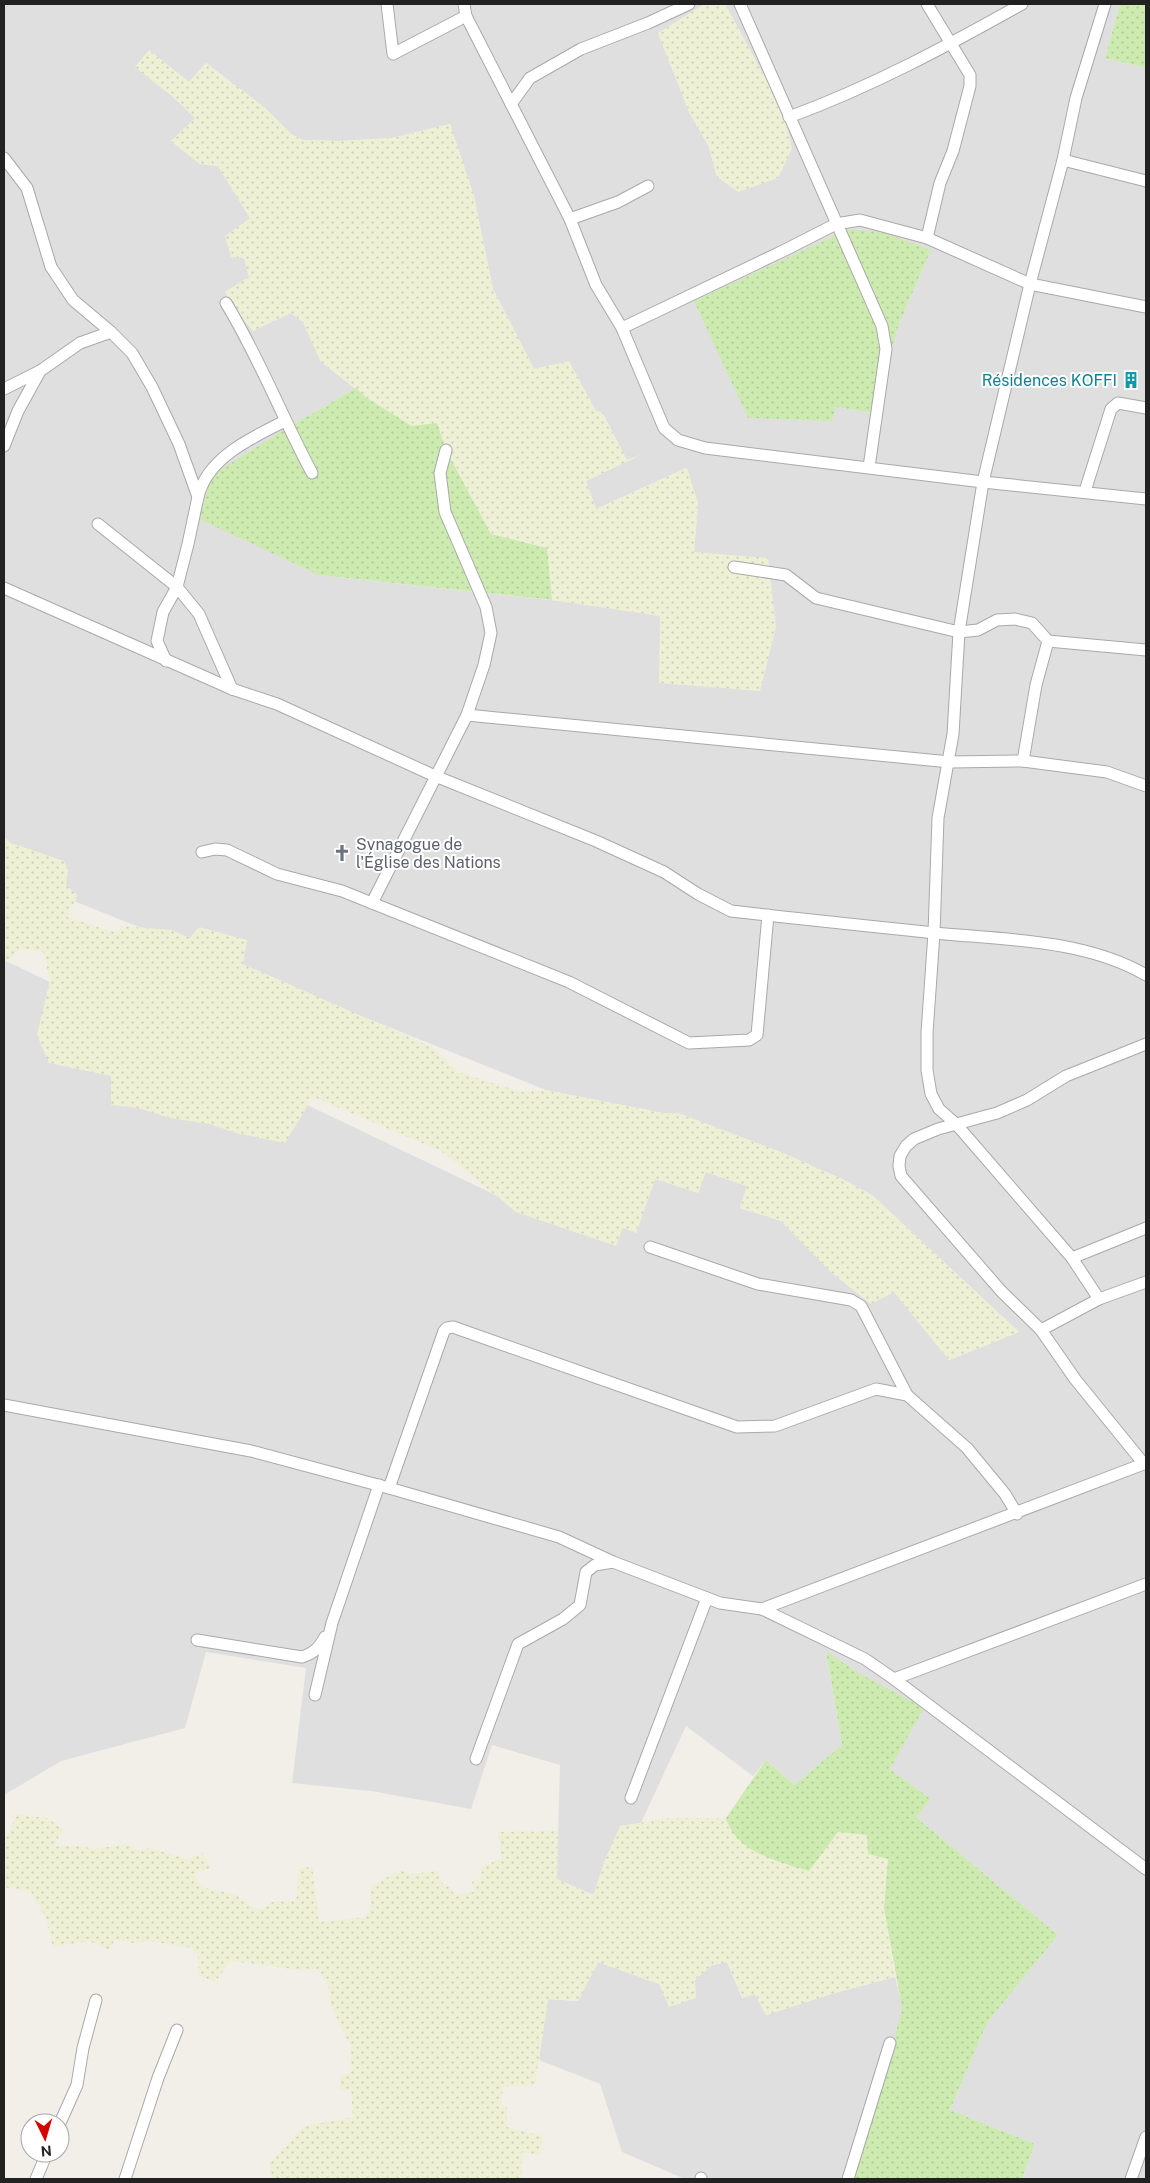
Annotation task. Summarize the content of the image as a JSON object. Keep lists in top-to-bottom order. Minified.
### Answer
{"places":{"building":["Résidences KOFFI"],"church":["Synagogue de l'Église des Nations"]},"north":"bottom"}
